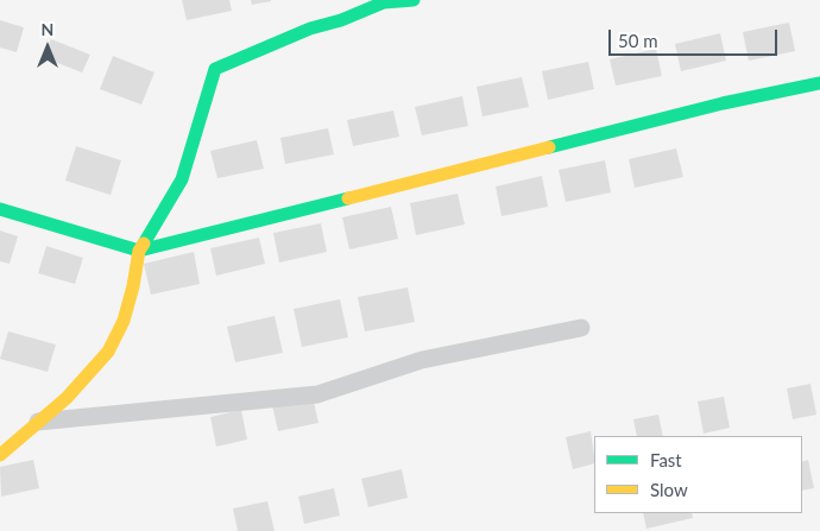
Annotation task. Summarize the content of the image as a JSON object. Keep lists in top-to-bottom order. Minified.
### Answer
{"legend":["Fast","Slow"],"scale_bar":"50 m","north":"top"}
